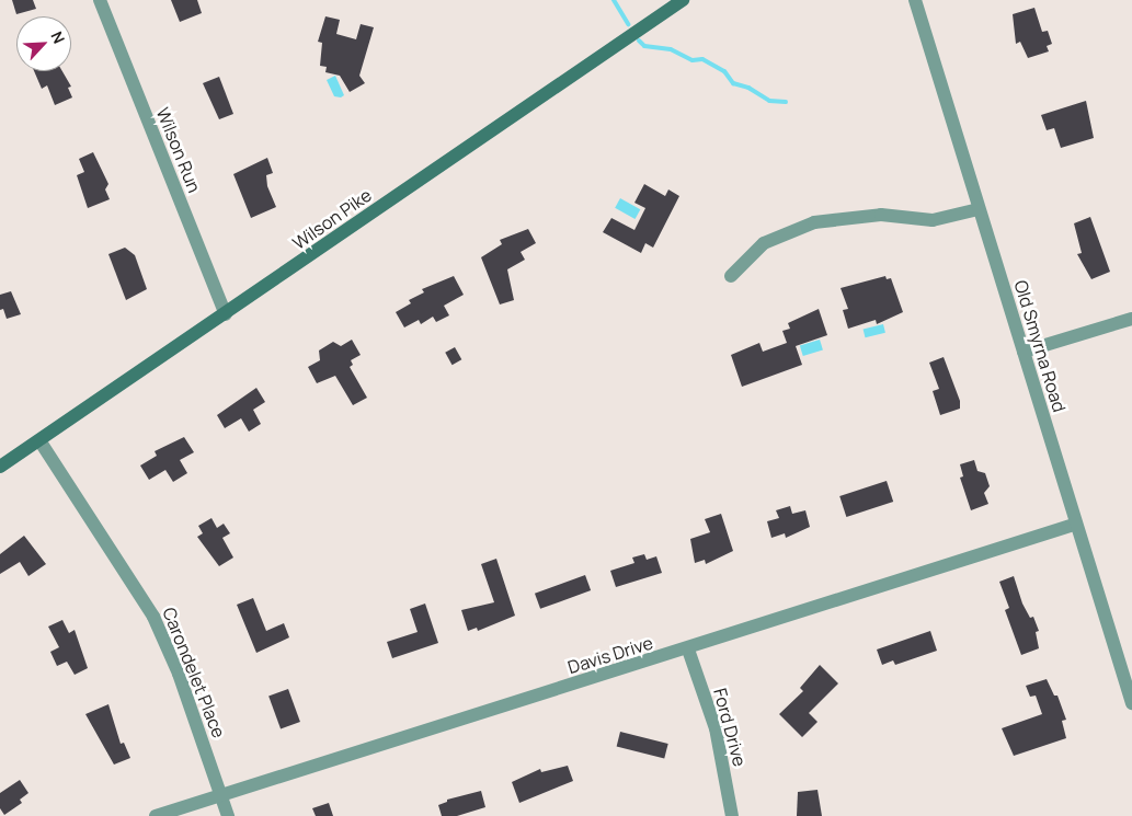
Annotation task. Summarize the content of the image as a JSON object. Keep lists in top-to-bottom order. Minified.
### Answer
{"streets":{"main road":["Wilson Pike"],"street":["Wilson Run","Old Smyrna Road","Davis Drive","Carondelet Place","Ford Drive"]},"crossings":[["Wilson Run","Wilson Pike"],["Wilson Pike","Carondelet Place"],["Old Smyrna Road","Davis Drive"],["Davis Drive","Carondelet Place"],["Davis Drive","Ford Drive"]],"north":"top right"}
